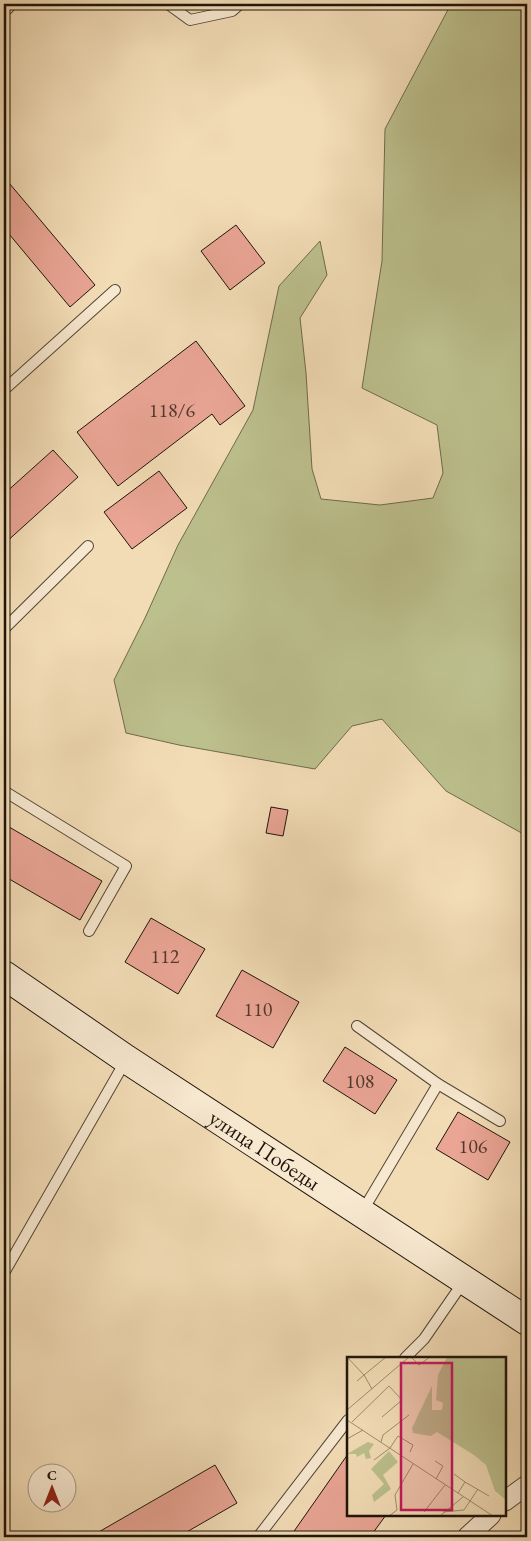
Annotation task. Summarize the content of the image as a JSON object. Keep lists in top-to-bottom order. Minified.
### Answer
{"streets":{"street":["улица Победы"]},"house_numbers":["118/6","112","110","108","106"],"north":"top"}
